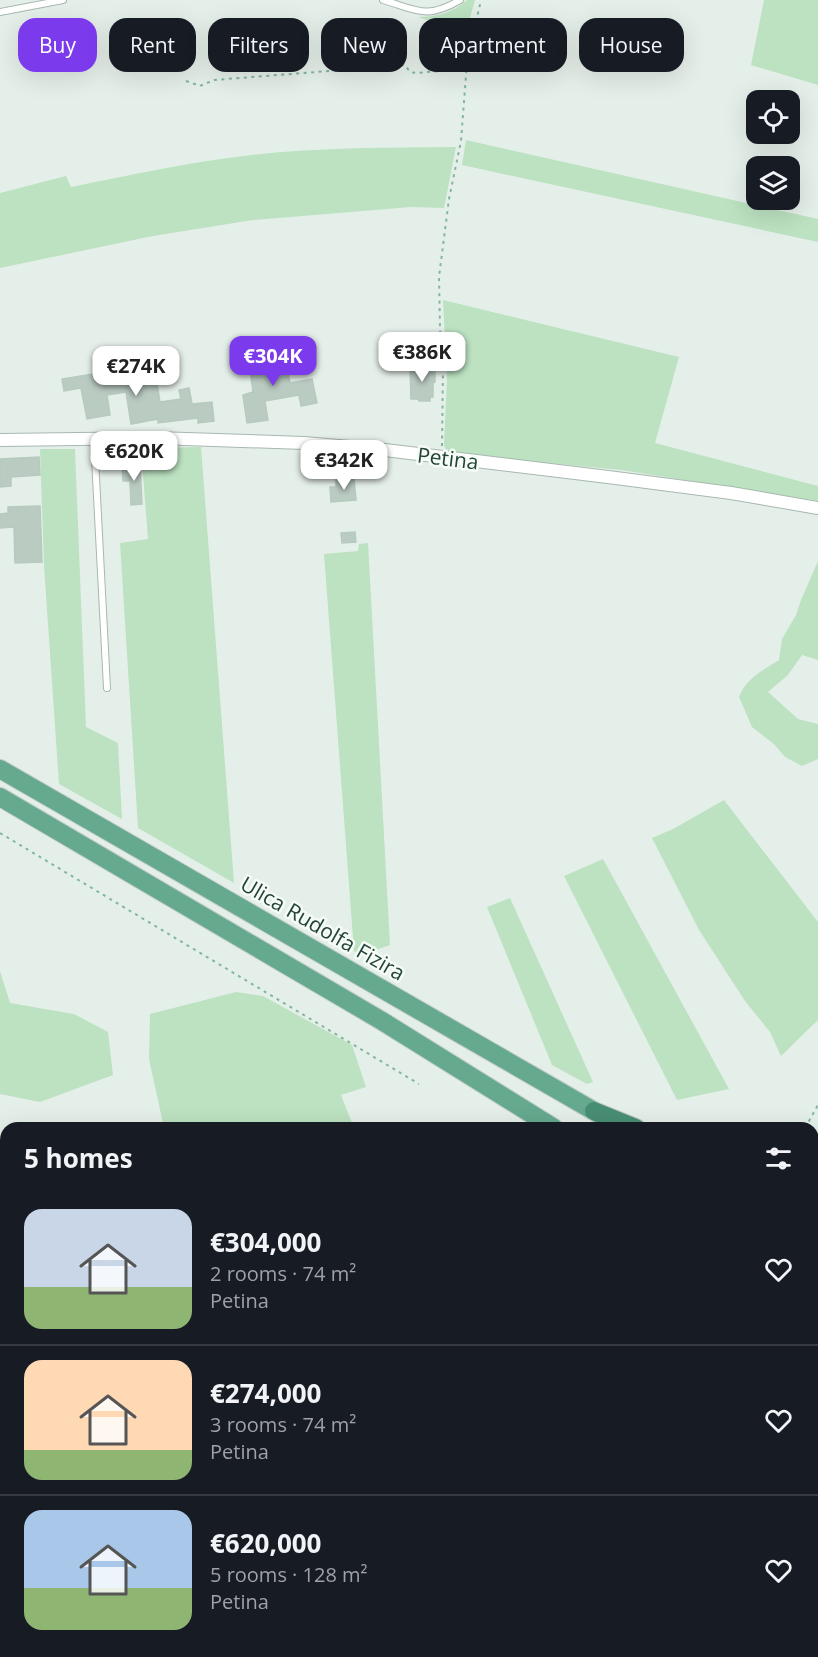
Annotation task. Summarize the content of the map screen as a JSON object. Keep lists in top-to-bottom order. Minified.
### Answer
{"streets":{"main road":["Ulica Rudolfa Fizira"],"street":["Petina"]},"page":{"chip":["Buy","Rent","Filters","New","Apartment","House"],"price":["€386K","€304K","€274K","€620K","€342K"],"heading":"5 homes","list":[{"name":"€304,000","note":"2 rooms · 74 m² · Petina"},{"name":"€274,000","note":"3 rooms · 74 m² · Petina"},{"name":"€620,000","note":"5 rooms · 128 m² · Petina"}]}}
